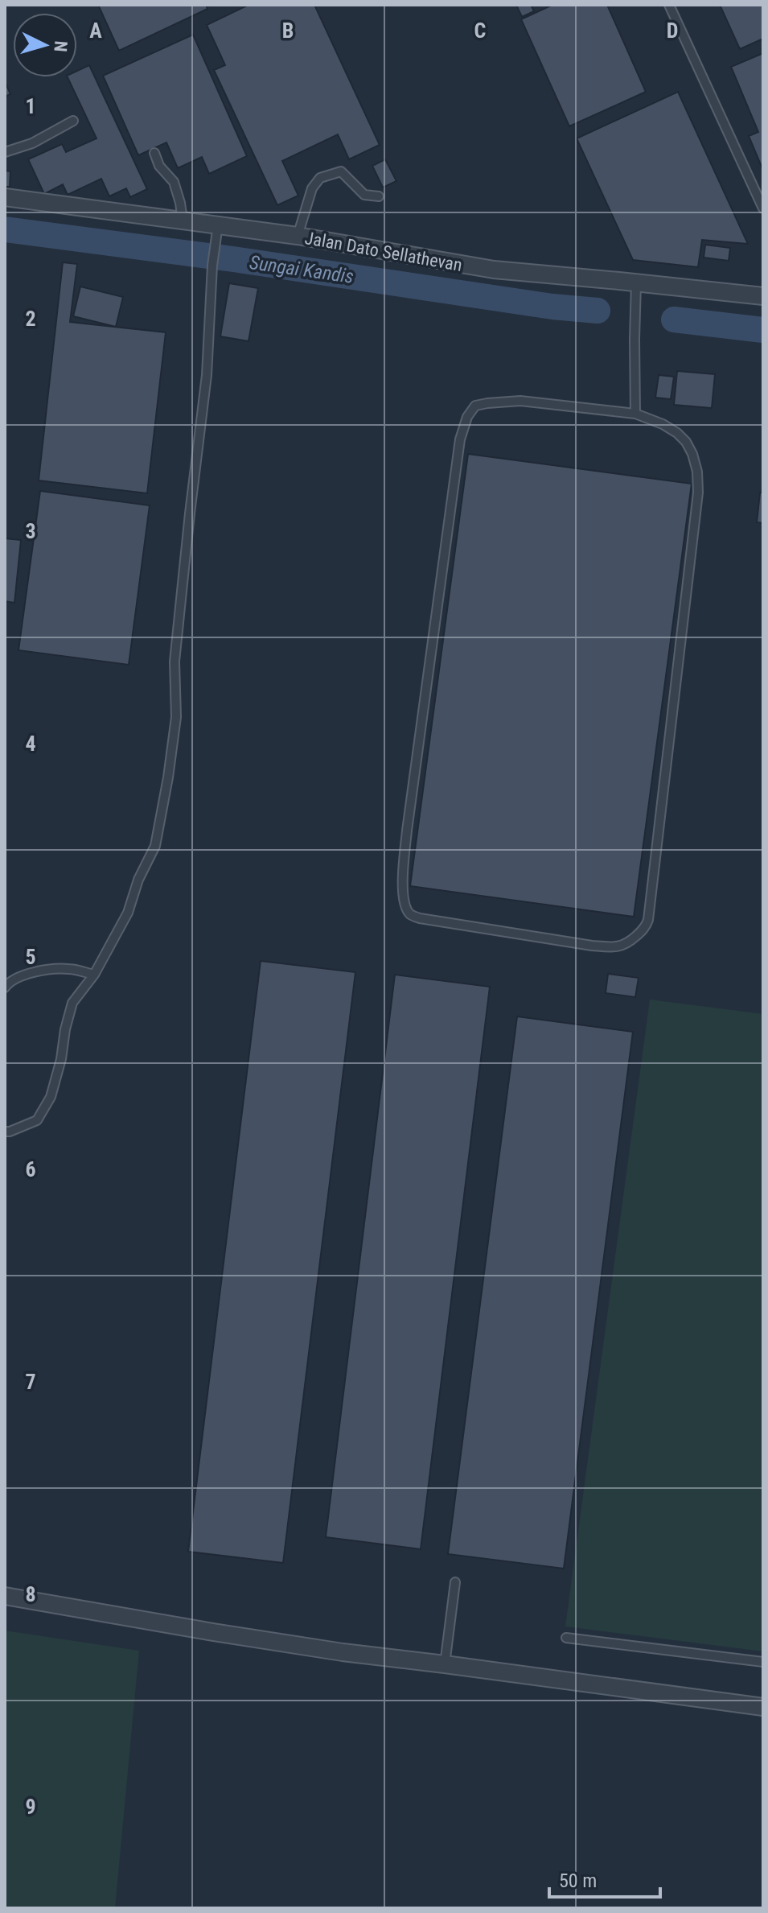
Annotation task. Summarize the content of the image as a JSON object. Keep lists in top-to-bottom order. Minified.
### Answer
{"streets":{"street":["Jalan Dato Sellathevan"]},"water":["Sungai Kandis"],"scale_bar":"50 m","north":"right","grid":{"columns":["A","B","C","D"],"rows":["1","2","3","4","5","6","7","8","9"]}}
